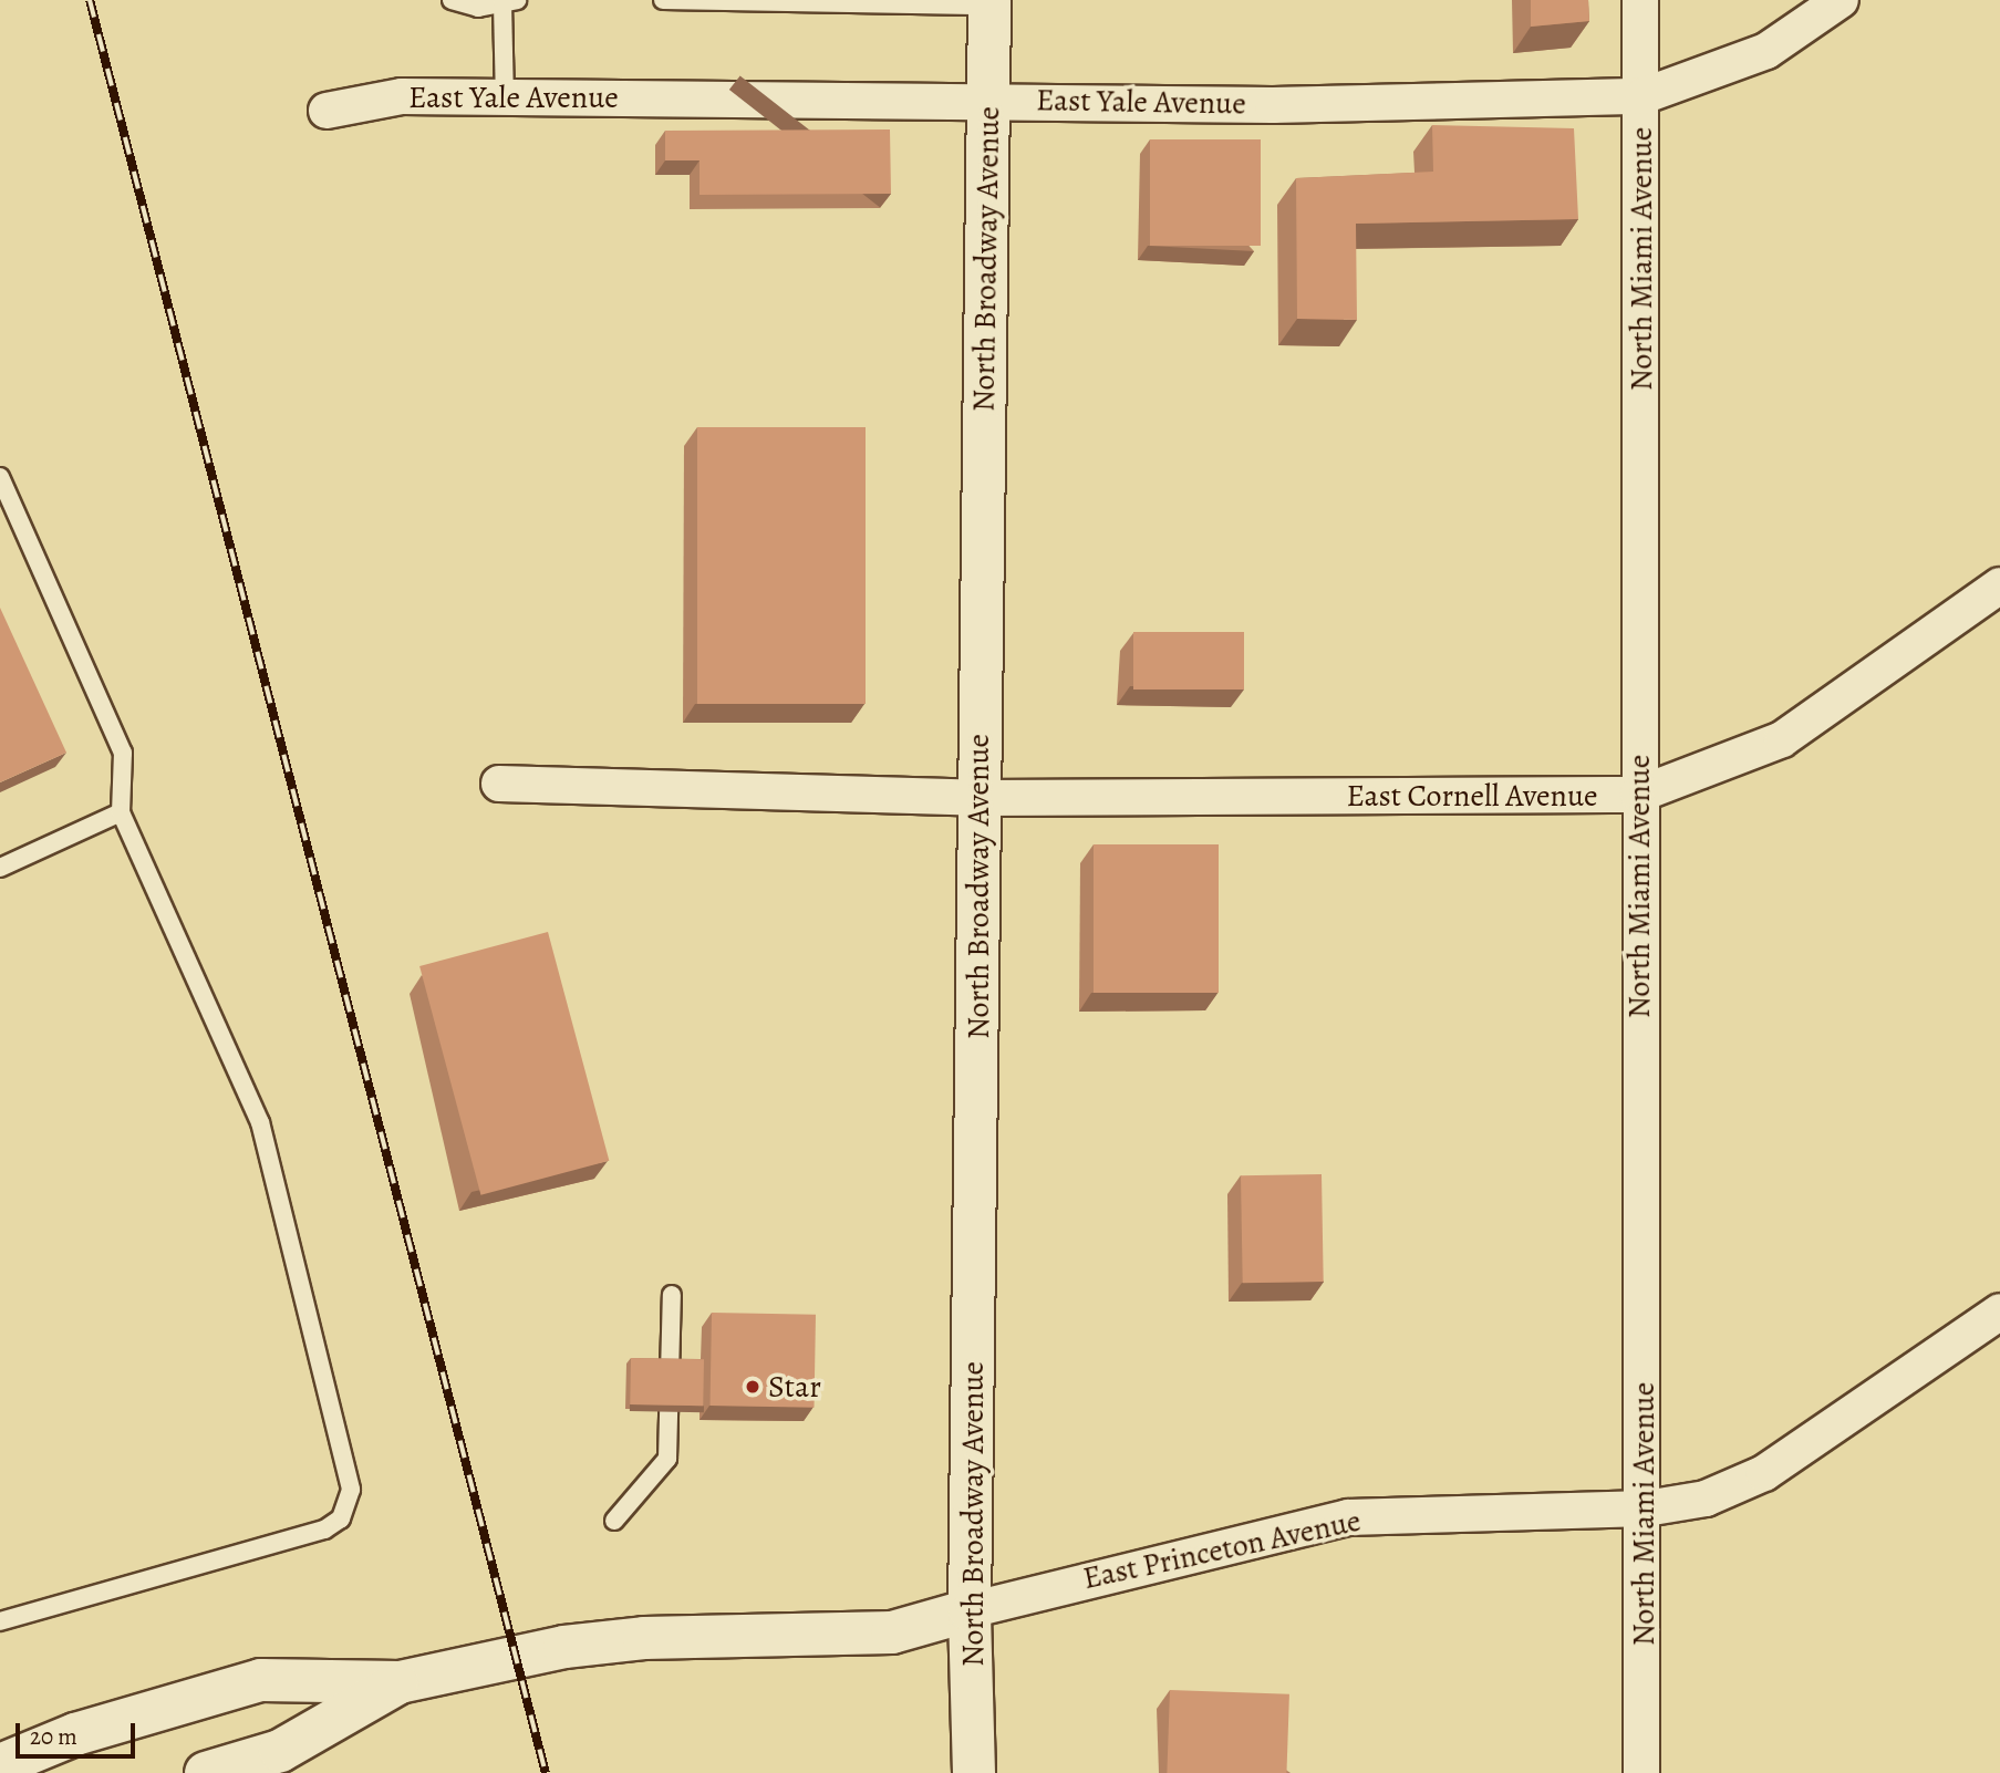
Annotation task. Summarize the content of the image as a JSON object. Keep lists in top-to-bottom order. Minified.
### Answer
{"streets":{"main road":["North Broadway Avenue","East Princeton Avenue"],"street":["East Yale Avenue","North Miami Avenue","East Cornell Avenue"]},"crossings":[["East Yale Avenue","North Broadway Avenue"],["East Yale Avenue","North Miami Avenue"],["North Broadway Avenue","East Cornell Avenue"],["North Broadway Avenue","East Princeton Avenue"],["North Miami Avenue","East Cornell Avenue"],["North Miami Avenue","East Princeton Avenue"]],"places":["Star"],"scale_bar":"20 m"}
